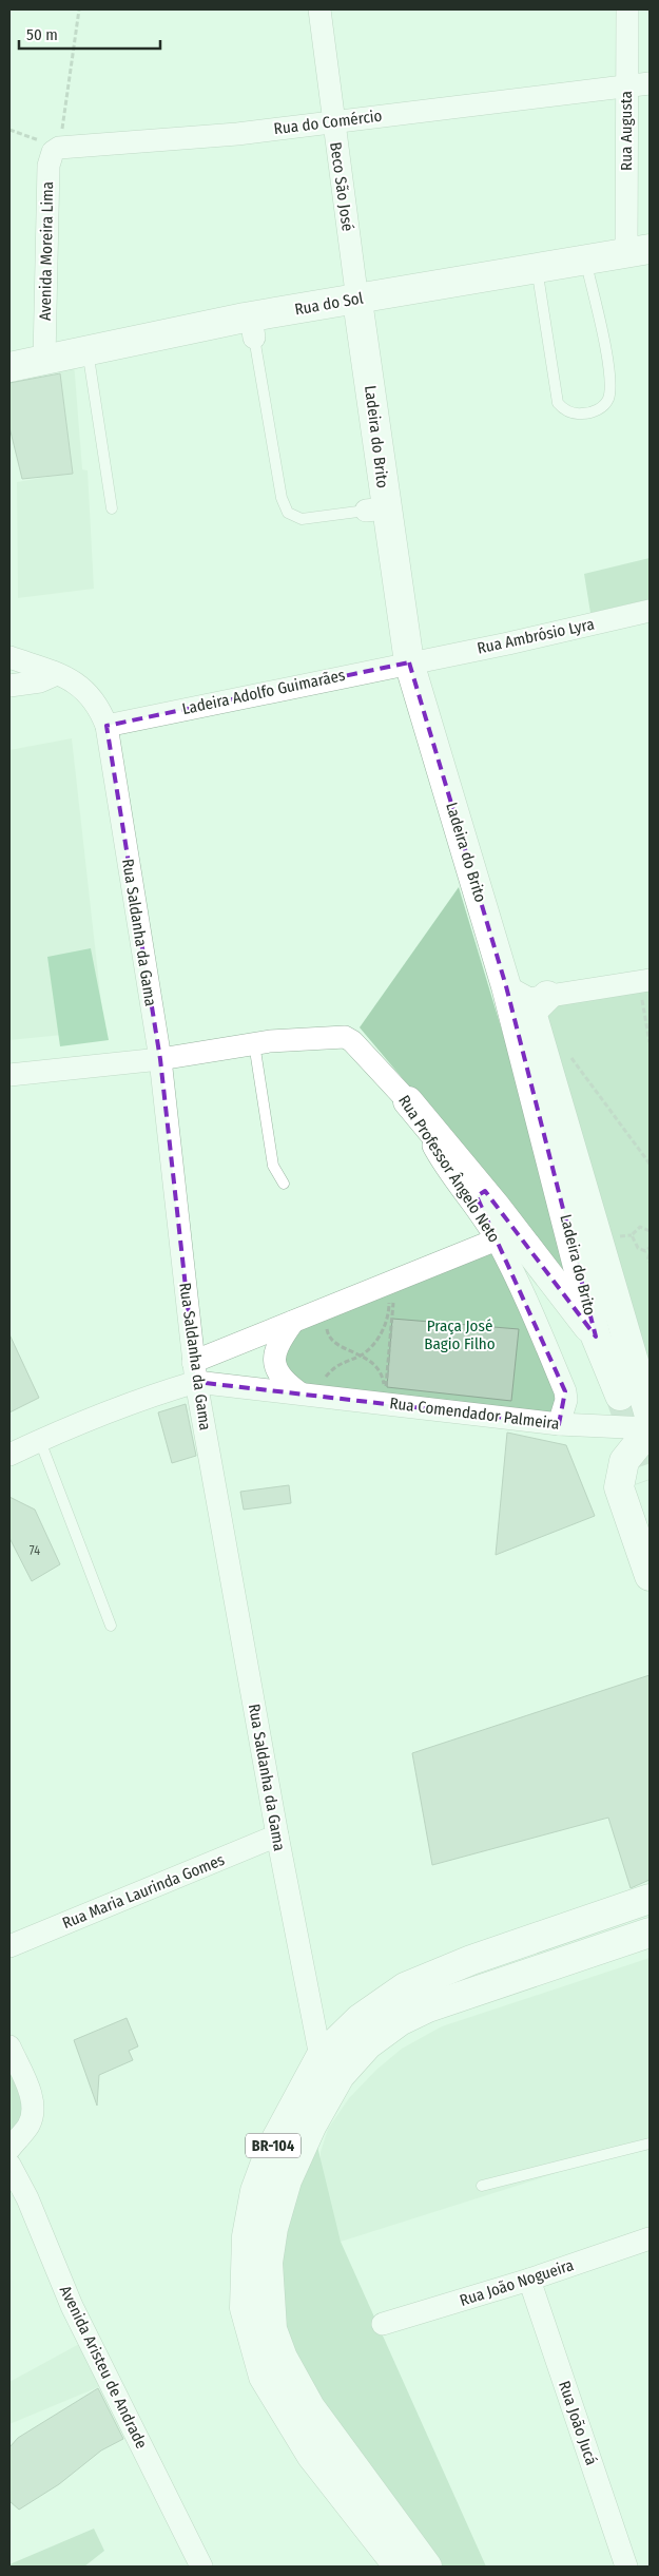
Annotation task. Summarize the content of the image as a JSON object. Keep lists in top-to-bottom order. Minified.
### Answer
{"streets":{"main road":["Rua do Sol","Ladeira do Brito","BR-104"],"street":["Rua do Comércio","Rua Augusta","Beco São José","Avenida Moreira Lima","Rua Ambrósio Lyra","Ladeira Adolfo Guimarães","Rua Saldanha da Gama","Rua Professor Ângelo Neto","Rua Comendador Palmeira","Rua Maria Laurinda Gomes","Rua João Nogueira","Avenida Aristeu de Andrade","Rua João Jucá"]},"crossings":[["Rua do Comércio","Rua Augusta"],["Rua do Comércio","Beco São José"],["Rua do Comércio","Avenida Moreira Lima"],["Rua Augusta","Rua do Sol"],["Beco São José","Rua do Sol"],["Beco São José","Ladeira do Brito"],["Avenida Moreira Lima","Rua do Sol"],["Rua do Sol","Ladeira do Brito"],["Ladeira do Brito","Rua Ambrósio Lyra"],["Ladeira do Brito","Ladeira Adolfo Guimarães"],["Ladeira do Brito","Rua Comendador Palmeira"],["Rua Ambrósio Lyra","Ladeira Adolfo Guimarães"],["Ladeira Adolfo Guimarães","Rua Saldanha da Gama"],["Rua Saldanha da Gama","Rua Professor Ângelo Neto"],["Rua Saldanha da Gama","Rua Comendador Palmeira"],["Rua Saldanha da Gama","Rua Maria Laurinda Gomes"],["Rua Saldanha da Gama","BR-104"],["Rua Professor Ângelo Neto","Rua Comendador Palmeira"],["Rua João Nogueira","Rua João Jucá"]],"parks":["Praça José Bagio Filho"],"house_numbers":["74"],"scale_bar":"50 m"}
